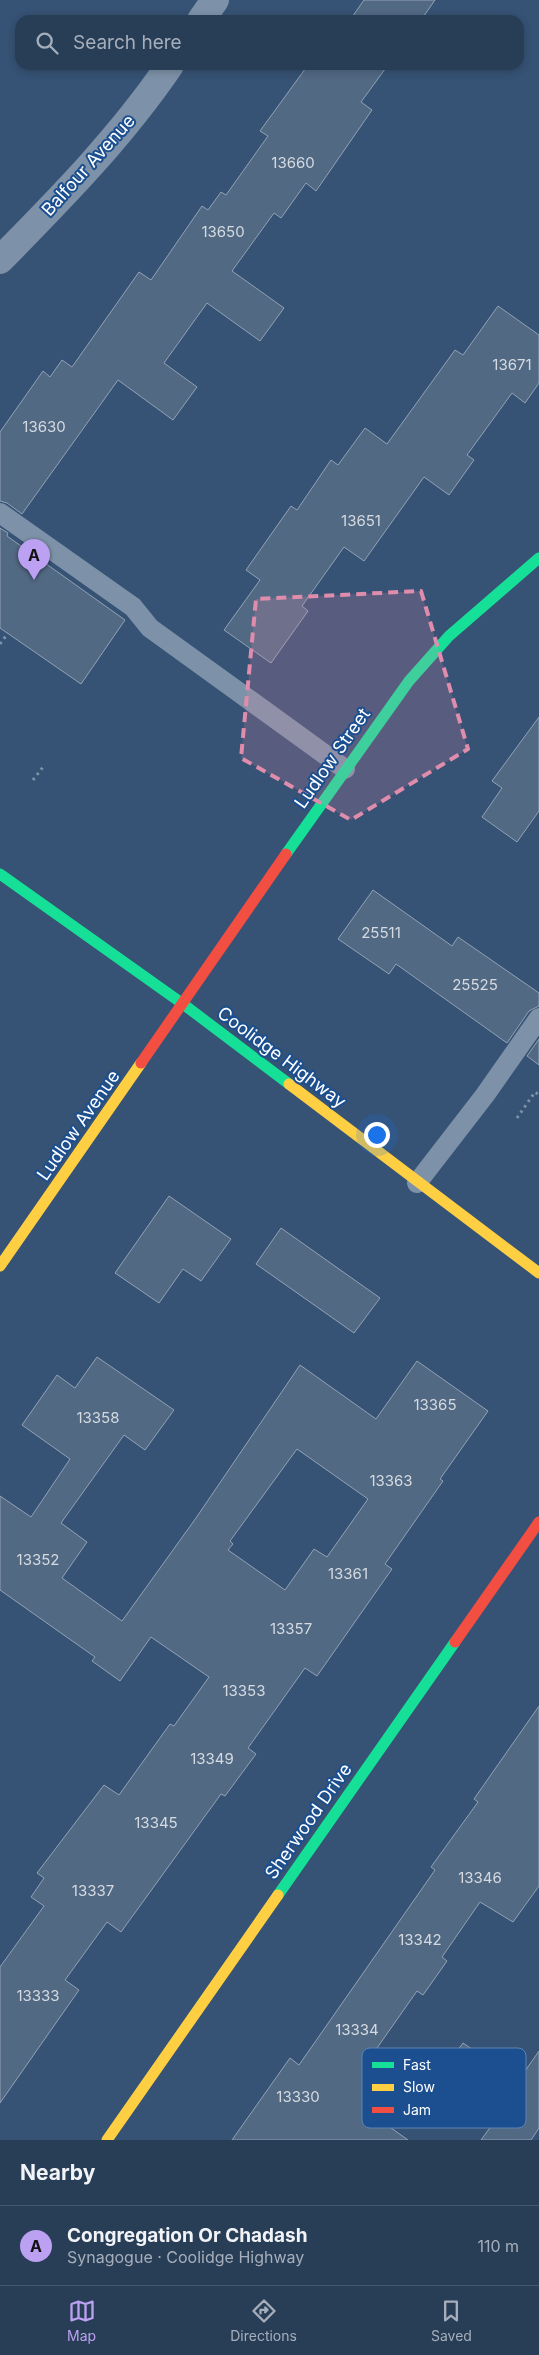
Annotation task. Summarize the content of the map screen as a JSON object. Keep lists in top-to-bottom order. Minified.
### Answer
{"streets":{"street":["Balfour Avenue","Ludlow Street","Coolidge Highway","Ludlow Avenue","Sherwood Drive"]},"crossings":[["Ludlow Street","Coolidge Highway"],["Ludlow Street","Ludlow Avenue"],["Coolidge Highway","Ludlow Avenue"]],"house_numbers":["13660","13650","13671","13630","13651","25511","25525","13365","13358","13363","13352","13361","13357","13353","13349","13345","13346","13337","13342","13333","13334","13330"],"legend":["Fast","Slow","Jam"],"page":{"search":"Search here","pins":"A","heading":"Nearby","list":[{"mark":"A","name":"Congregation Or Chadash","note":"Synagogue · Coolidge Highway","value":"110 m"}],"nav":["Map","Directions","Saved"]}}
